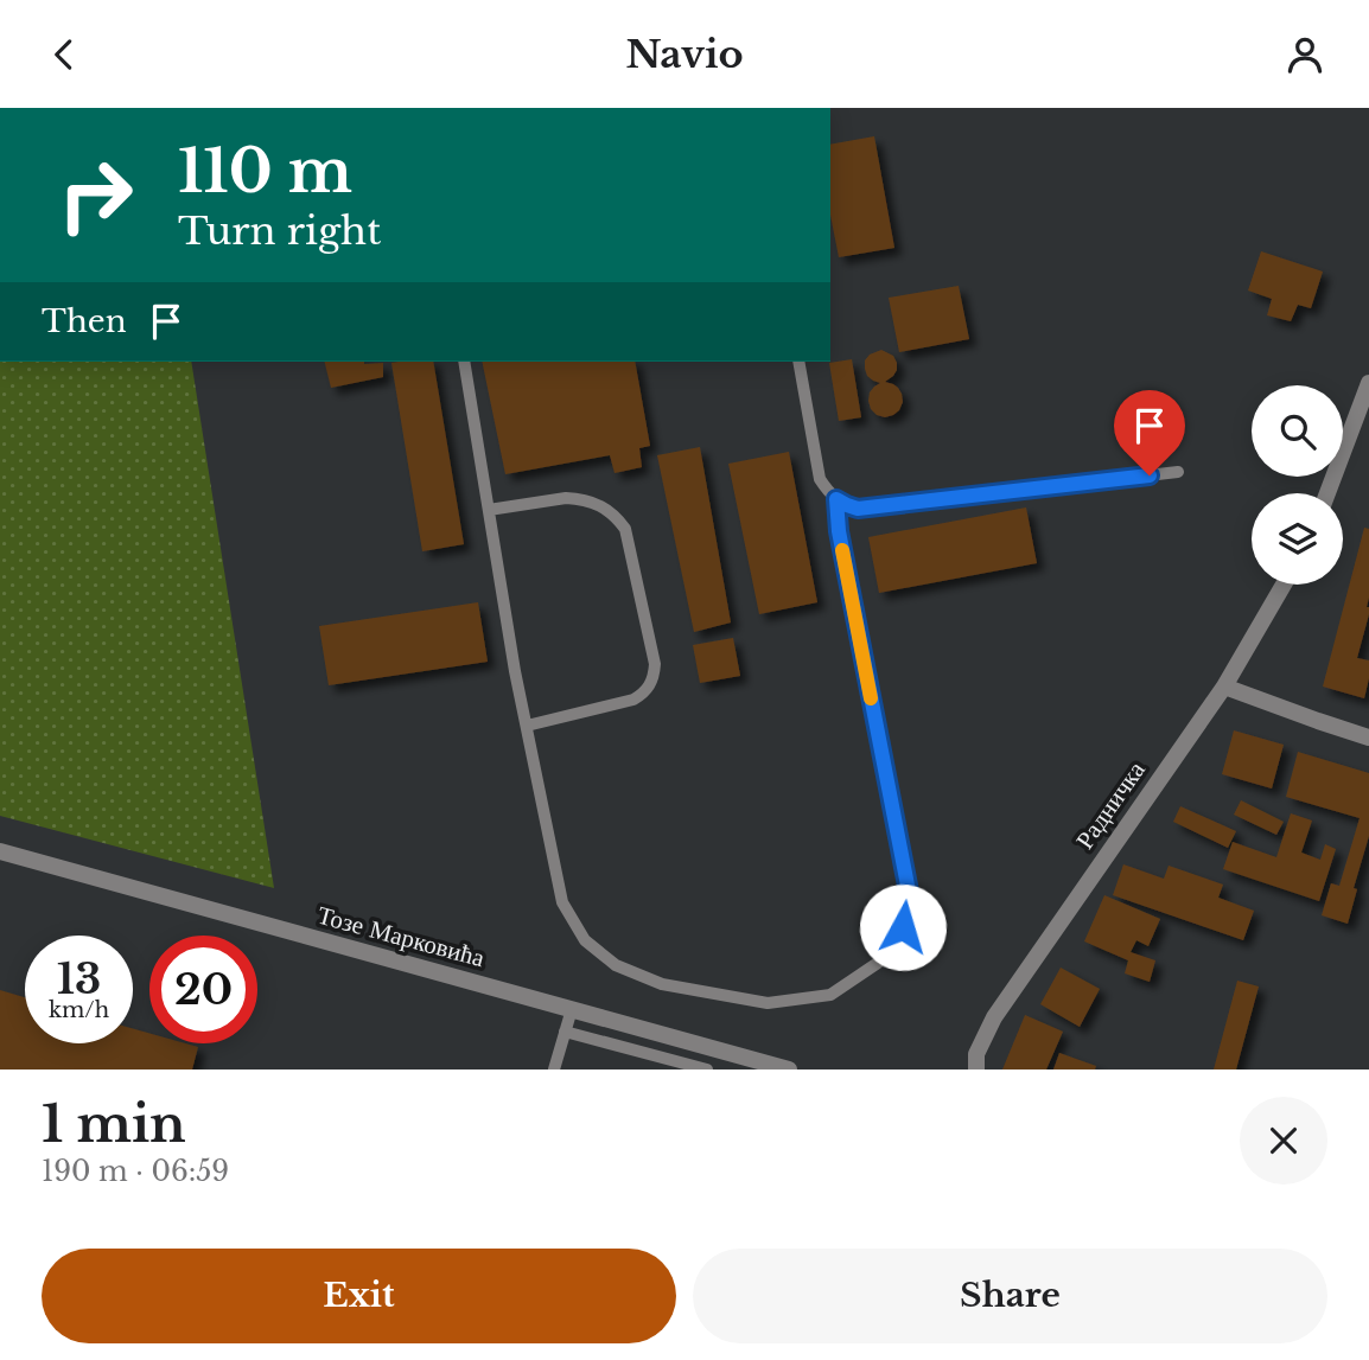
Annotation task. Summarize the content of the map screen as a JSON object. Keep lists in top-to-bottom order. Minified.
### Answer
{"streets":{"street":["Радничка","Тозе Марковића"]},"page":{"header":"Navio","turn":["110 m","Turn right"],"then":"Then","speed":"13 km/h","limit":"20","heading":["1 min","190 m · 06:59"],"buttons":["Exit","Share"]}}
